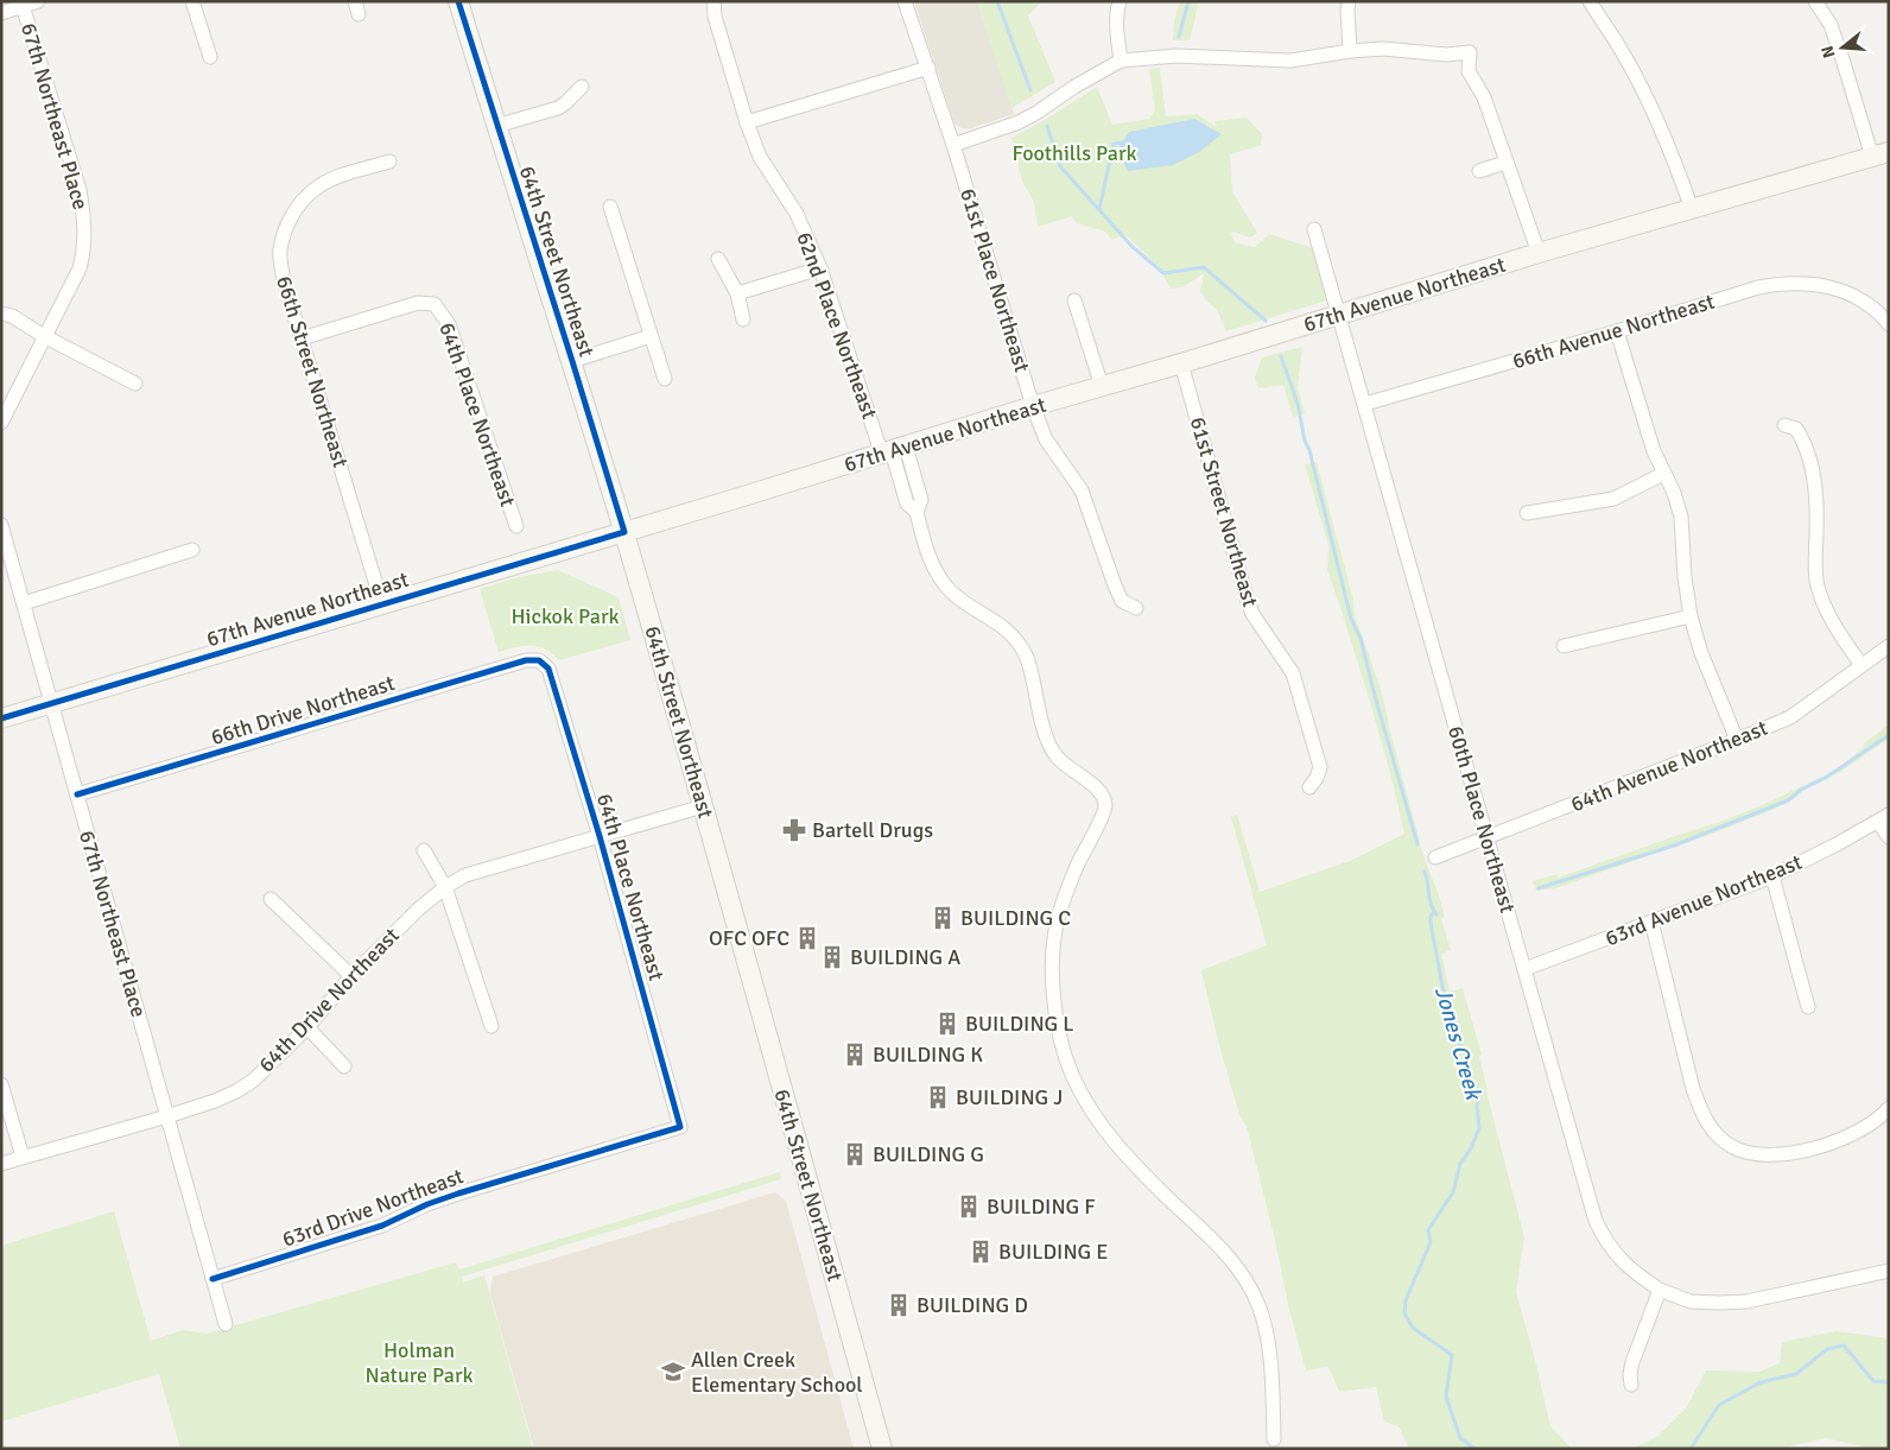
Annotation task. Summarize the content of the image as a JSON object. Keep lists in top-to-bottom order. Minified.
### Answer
{"streets":{"main road":["64th Street Northeast","67th Avenue Northeast"],"street":["67th Northeast Place","61st Place Northeast","62nd Place Northeast","66th Avenue Northeast","66th Street Northeast","64th Place Northeast","61st Street Northeast","66th Drive Northeast","64th Avenue Northeast","60th Place Northeast","63rd Avenue Northeast","64th Drive Northeast","63rd Drive Northeast"]},"crossings":[["67th Northeast Place","67th Avenue Northeast"],["67th Northeast Place","66th Drive Northeast"],["67th Northeast Place","64th Drive Northeast"],["67th Northeast Place","63rd Drive Northeast"],["64th Street Northeast","67th Avenue Northeast"],["64th Street Northeast","64th Drive Northeast"],["61st Place Northeast","67th Avenue Northeast"],["67th Avenue Northeast","62nd Place Northeast"],["67th Avenue Northeast","66th Street Northeast"],["67th Avenue Northeast","61st Street Northeast"],["67th Avenue Northeast","60th Place Northeast"],["66th Avenue Northeast","60th Place Northeast"],["66th Street Northeast","64th Place Northeast"],["64th Place Northeast","66th Drive Northeast"],["64th Place Northeast","64th Drive Northeast"],["64th Place Northeast","63rd Drive Northeast"],["64th Avenue Northeast","60th Place Northeast"],["60th Place Northeast","63rd Avenue Northeast"]],"water":["Jones Creek"],"parks":["Foothills Park","Hickok Park","Holman Nature Park"],"places":{"pharmacy":["Bartell Drugs"],"building":["BUILDING C","OFC OFC","BUILDING A","BUILDING L","BUILDING K","BUILDING J","BUILDING G","BUILDING F","BUILDING E","BUILDING D"],"school or university":["Allen Creek Elementary School"]},"north":"left"}
